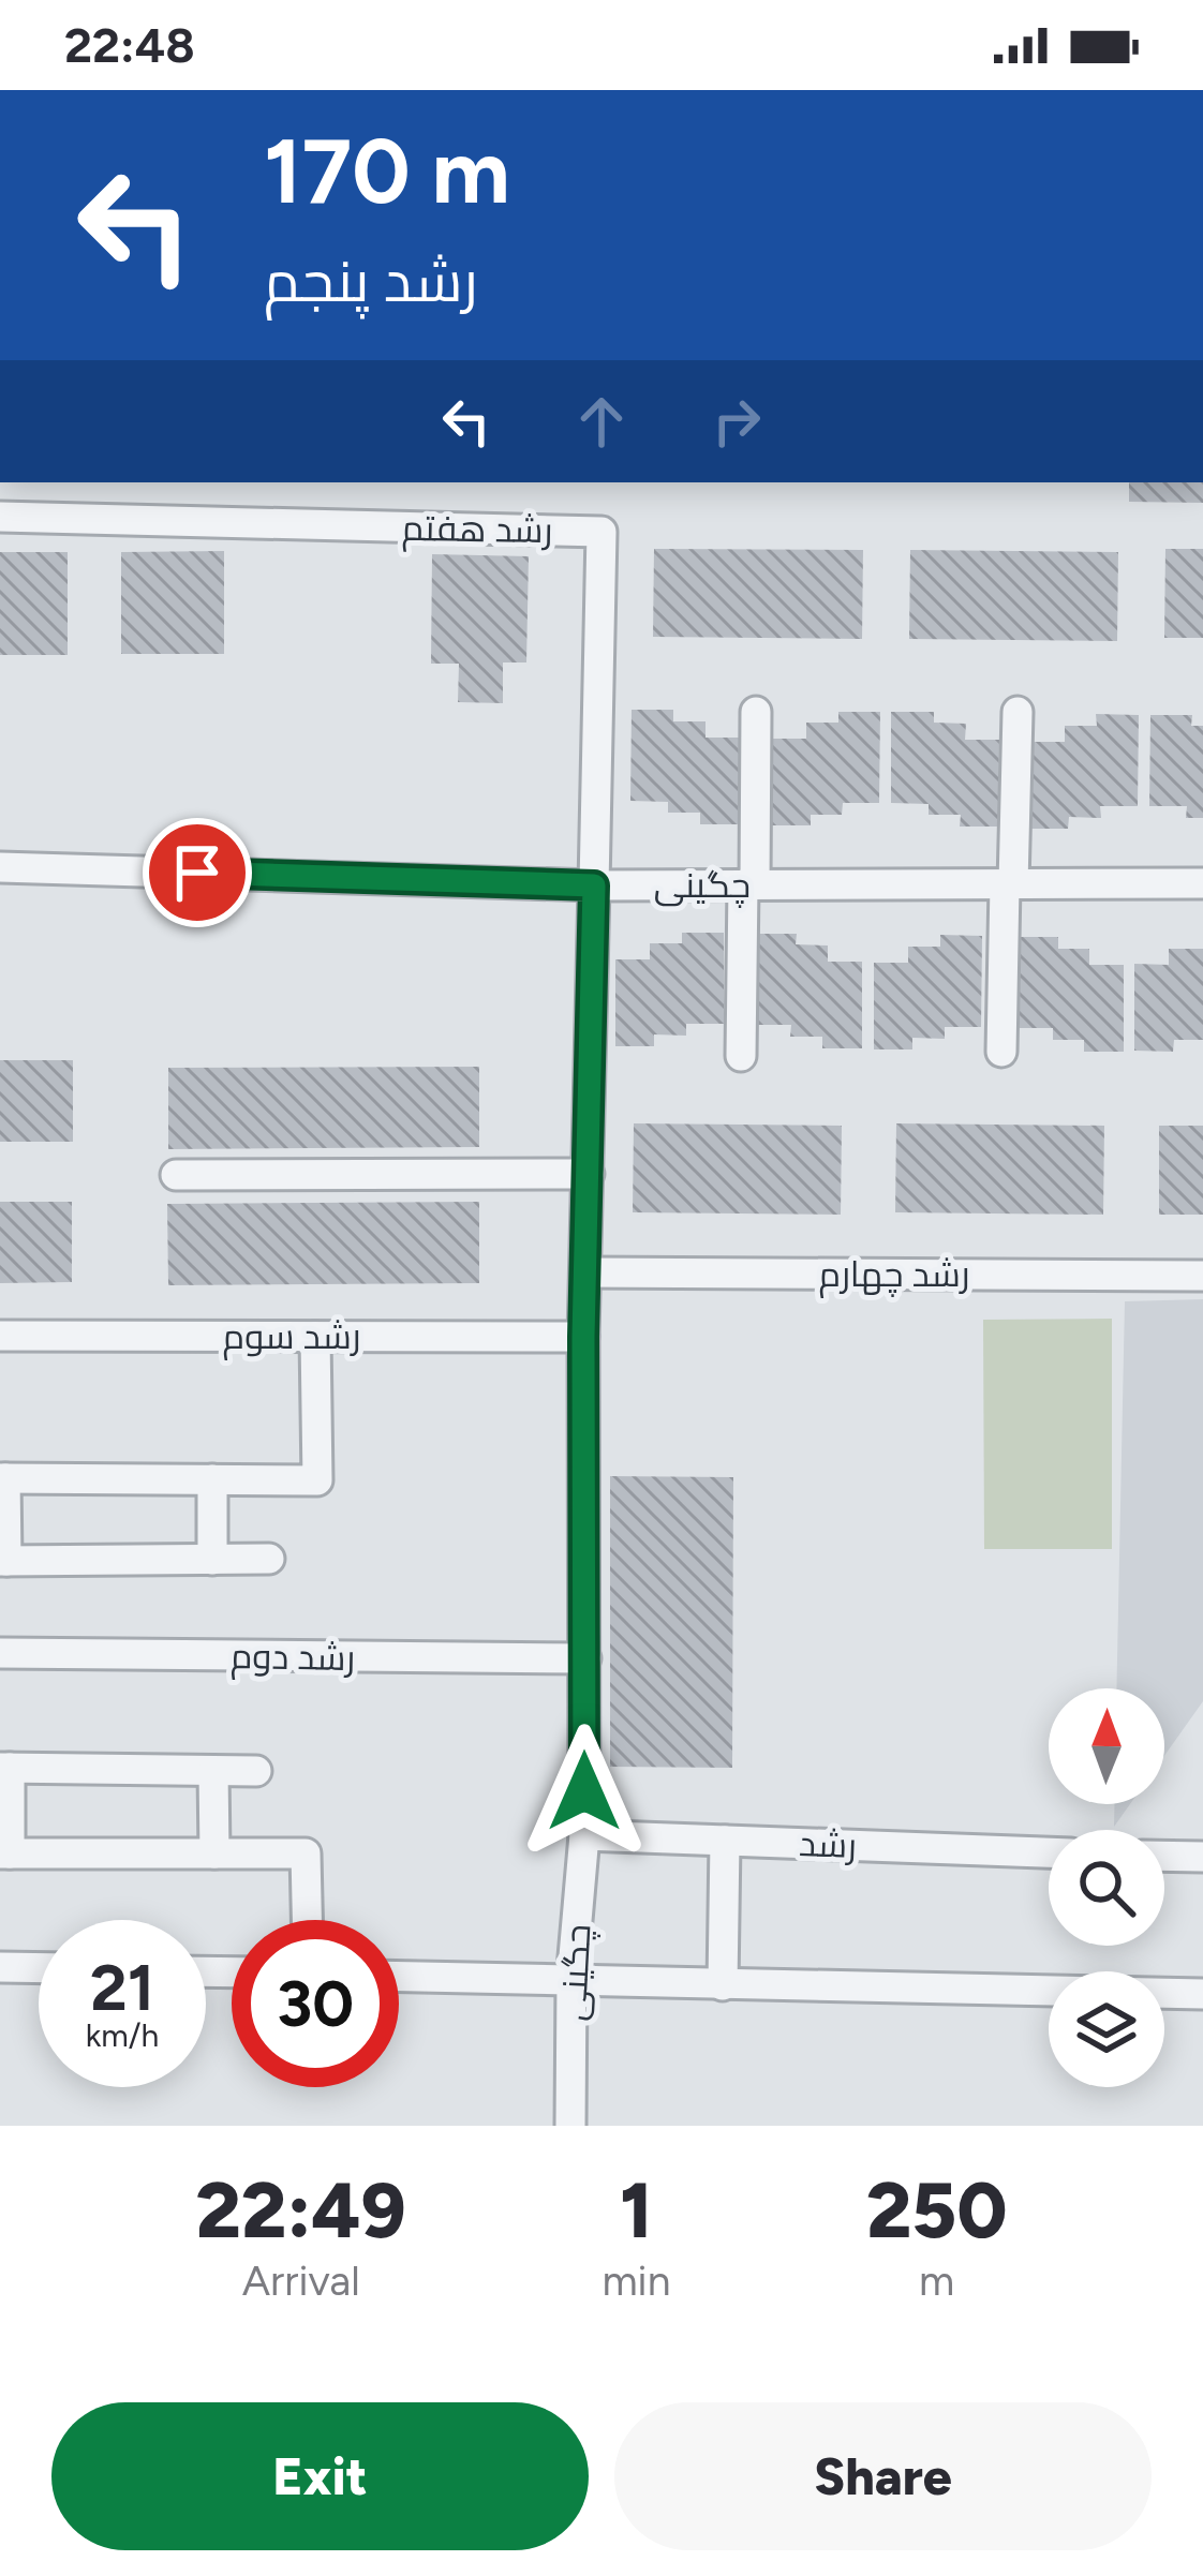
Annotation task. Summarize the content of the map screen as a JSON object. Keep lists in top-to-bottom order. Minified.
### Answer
{"streets":{"street":["رشد هفتم","چگینی","رشد چهارم","رشد سوم","رشد دوم","رشد"]},"crossings":[["رشد هفتم","چگینی"],["چگینی","رشد چهارم"],["چگینی","رشد سوم"],["چگینی","رشد دوم"],["چگینی","رشد"]],"north":"top","page":{"status":"22:48","turn":["170 m","رشد پنجم"],"speed":"21 km/h","limit":"30","eta":["22:49","Arrival","1","min","250","m"],"buttons":["Exit","Share"]}}
